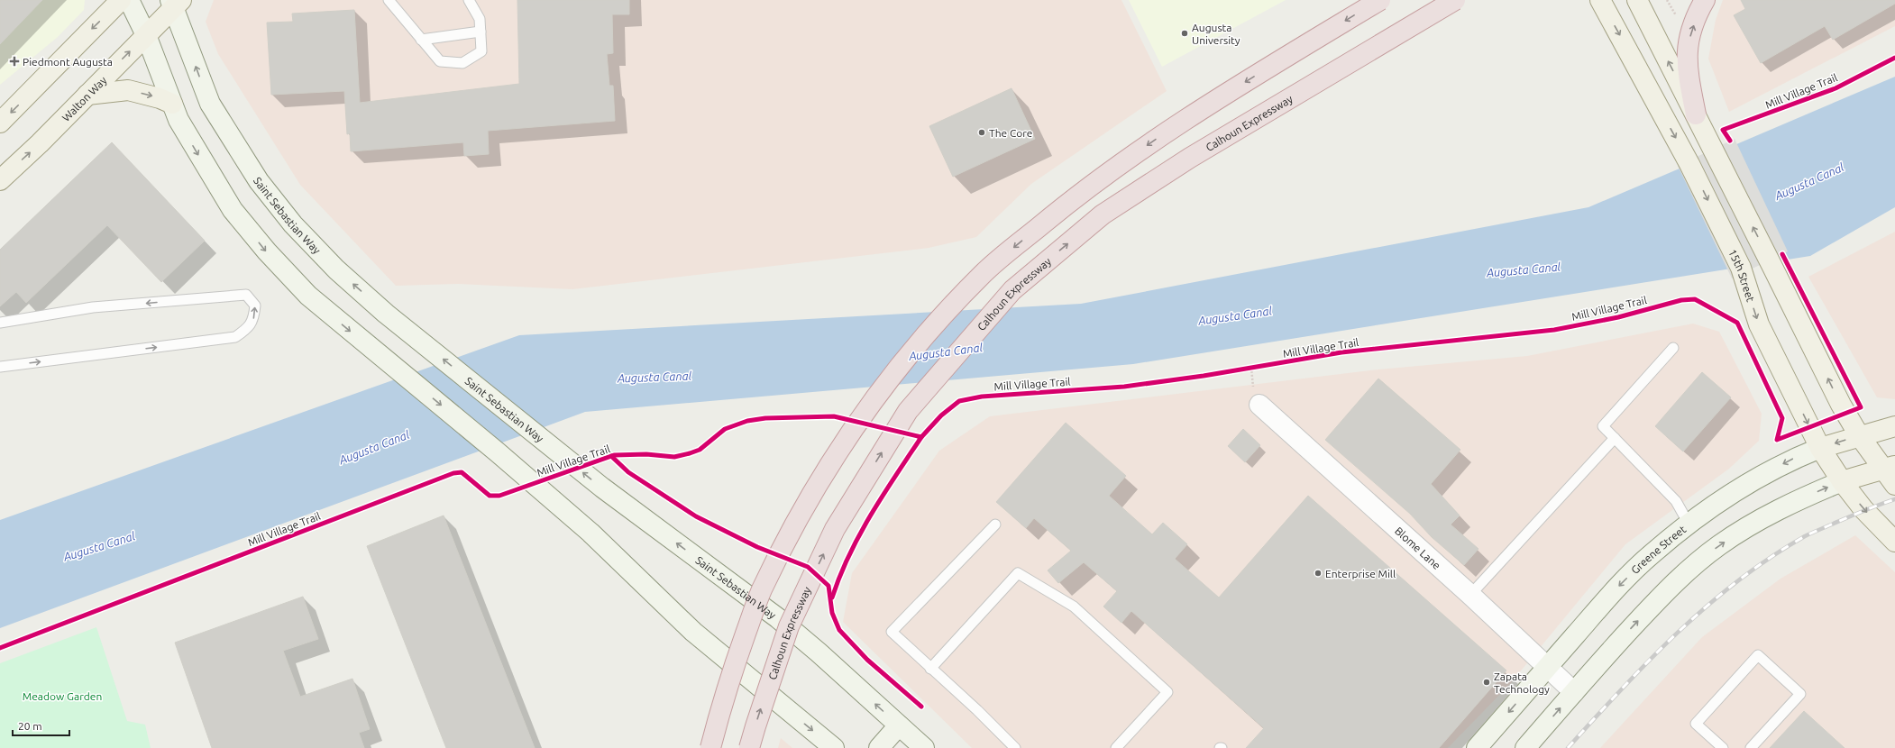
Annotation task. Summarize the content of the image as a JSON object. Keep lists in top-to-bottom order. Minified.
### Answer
{"streets":{"highway":["Calhoun Expressway"],"main road":["Walton Way","Saint Sebastian Way","15th Street","Greene Street"],"street":["Blome Lane"],"cycle path":["Mill Village Trail"]},"crossings":[["Walton Way","Saint Sebastian Way"],["15th Street","Greene Street"],["Blome Lane","Greene Street"]],"water":["Augusta Canal"],"parks":["Meadow Garden"],"places":{"other":["Augusta University","The Core","Enterprise Mill","Zapata Technology"],"health":["Piedmont Augusta"]},"scale_bar":"20 m"}
